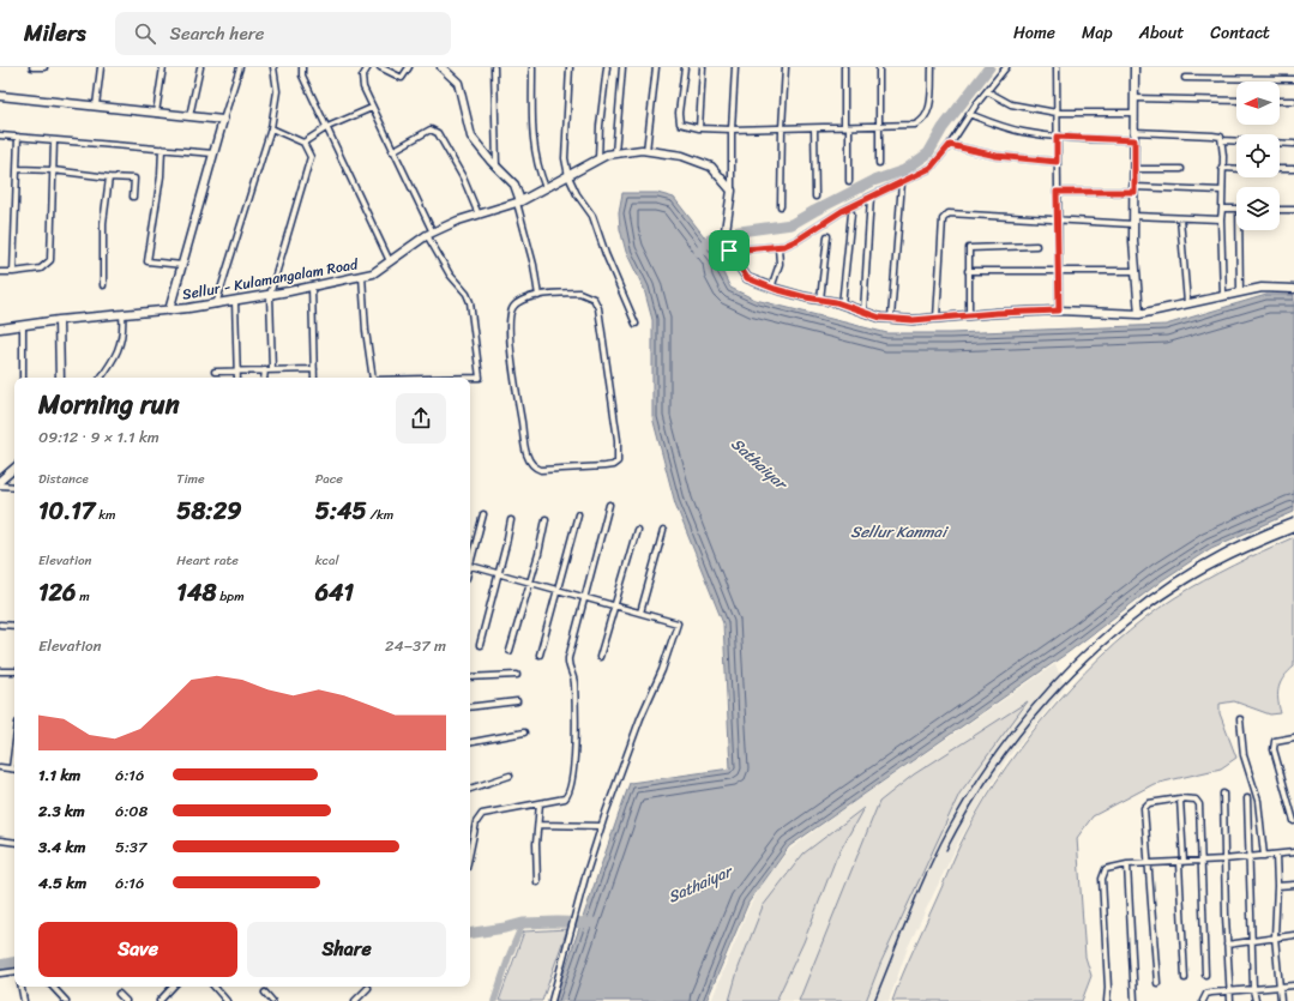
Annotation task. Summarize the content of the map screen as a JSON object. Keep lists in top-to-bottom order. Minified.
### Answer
{"streets":{"main road":["Sellur - Kulamangalam Road"]},"water":["Sathaiyar","Sellur Kanmai"],"north":"left","page":{"header":"Milers","search":"Search here","nav":["Home","Map","About","Contact"],"heading":["Morning run","09:12 · 9 × 1.1 km"],"stats":[["Distance","10.17 km"],["Time","58:29"],["Pace","5:45 /km"],["Elevation","126 m"],["Heart rate","148 bpm"],["kcal","641"]],"chart":["Elevation","24–37 m"],"list":[{"name":"1.1 km","note":"6:16"},{"name":"2.3 km","note":"6:08"},{"name":"3.4 km","note":"5:37"},{"name":"4.5 km","note":"6:16"}],"buttons":["Save","Share"]}}
